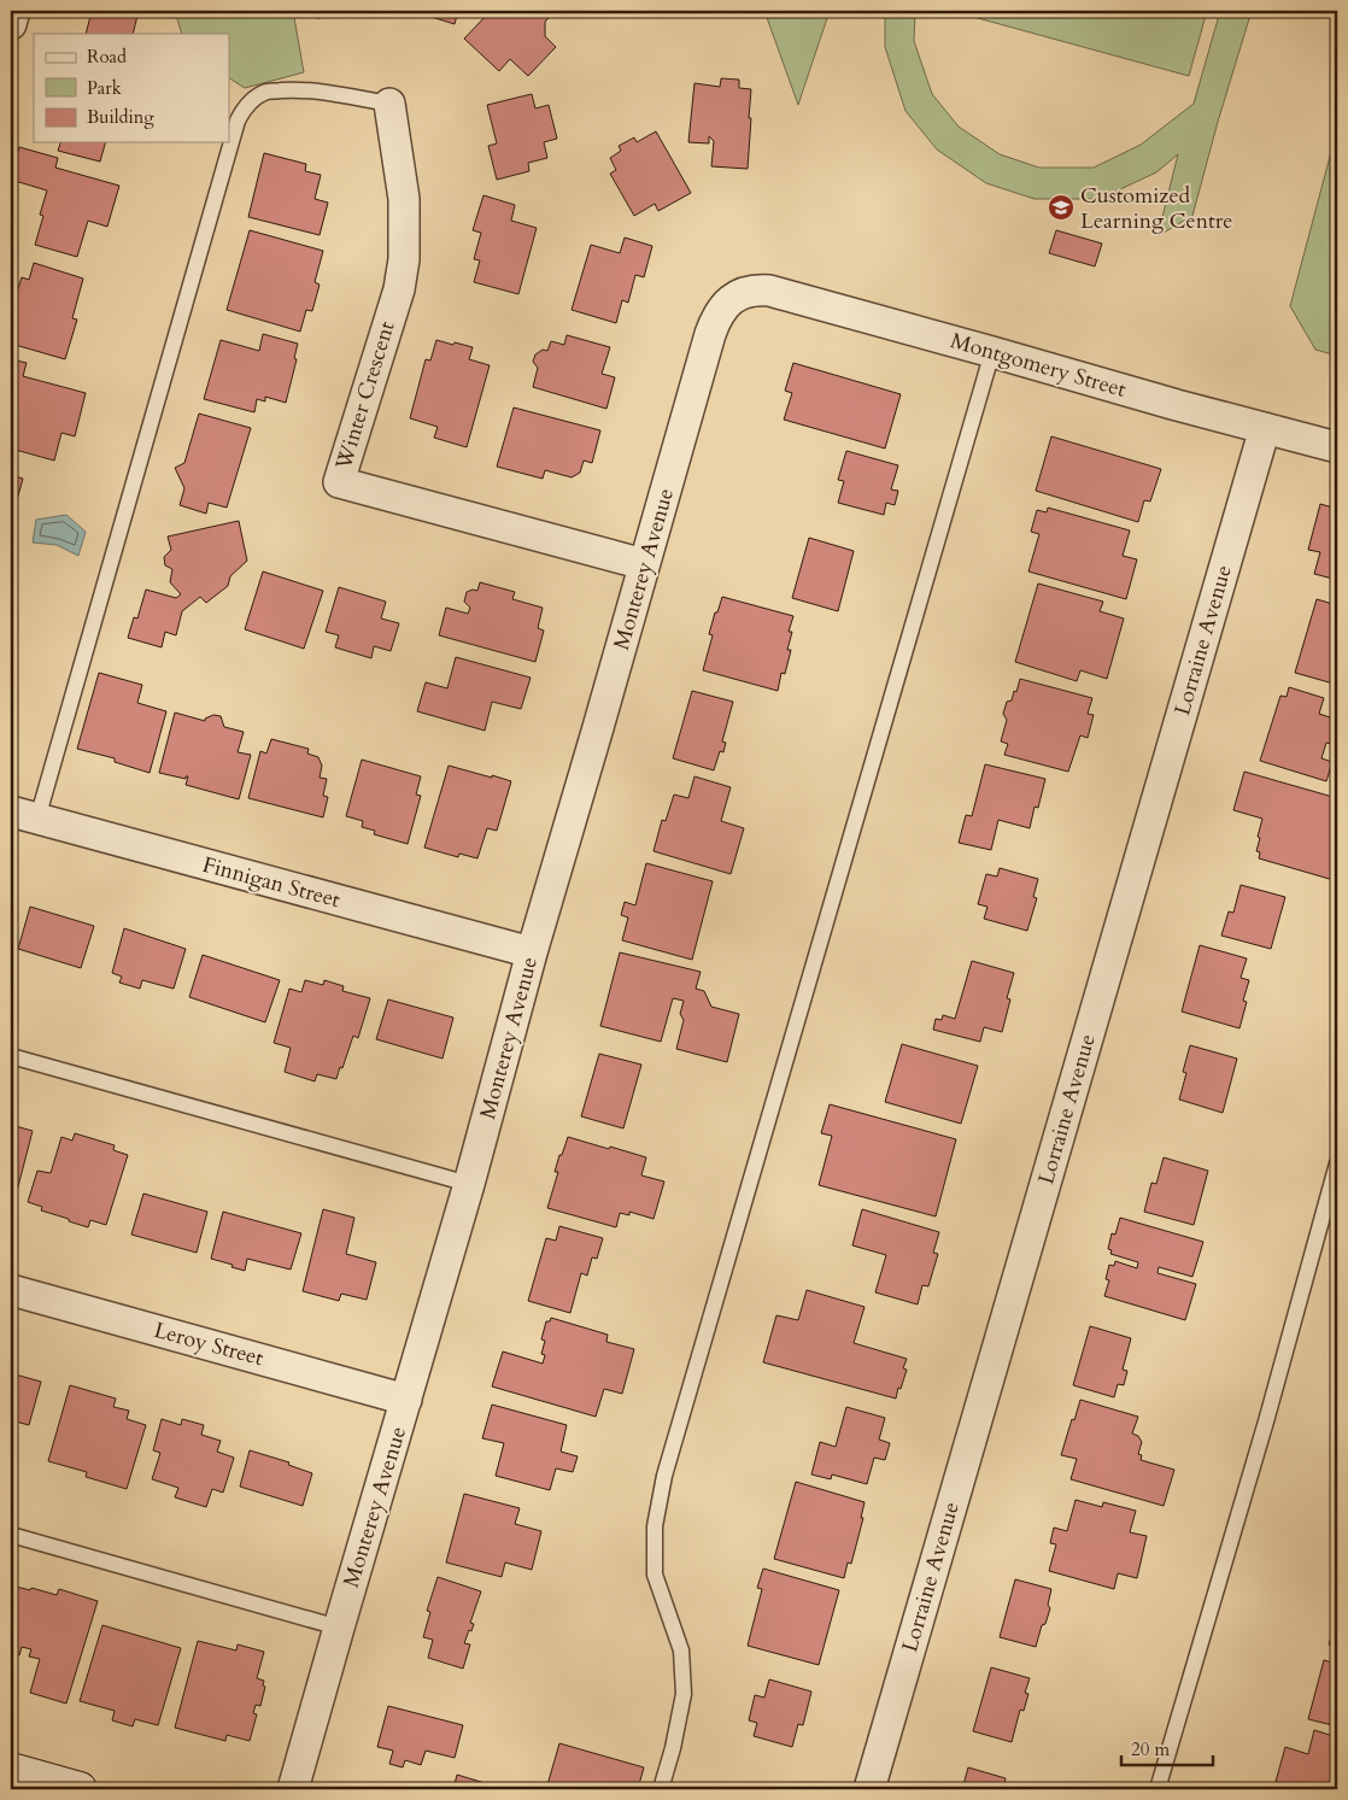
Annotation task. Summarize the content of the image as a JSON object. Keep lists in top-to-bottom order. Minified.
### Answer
{"streets":{"street":["Montgomery Street","Winter Crescent","Monterey Avenue","Lorraine Avenue","Finnigan Street","Leroy Street"]},"crossings":[["Montgomery Street","Monterey Avenue"],["Montgomery Street","Lorraine Avenue"],["Winter Crescent","Monterey Avenue"],["Monterey Avenue","Finnigan Street"],["Monterey Avenue","Leroy Street"]],"places":{"school or university":["Customized Learning Centre"]},"legend":["Road","Park","Building"],"scale_bar":"20 m"}
